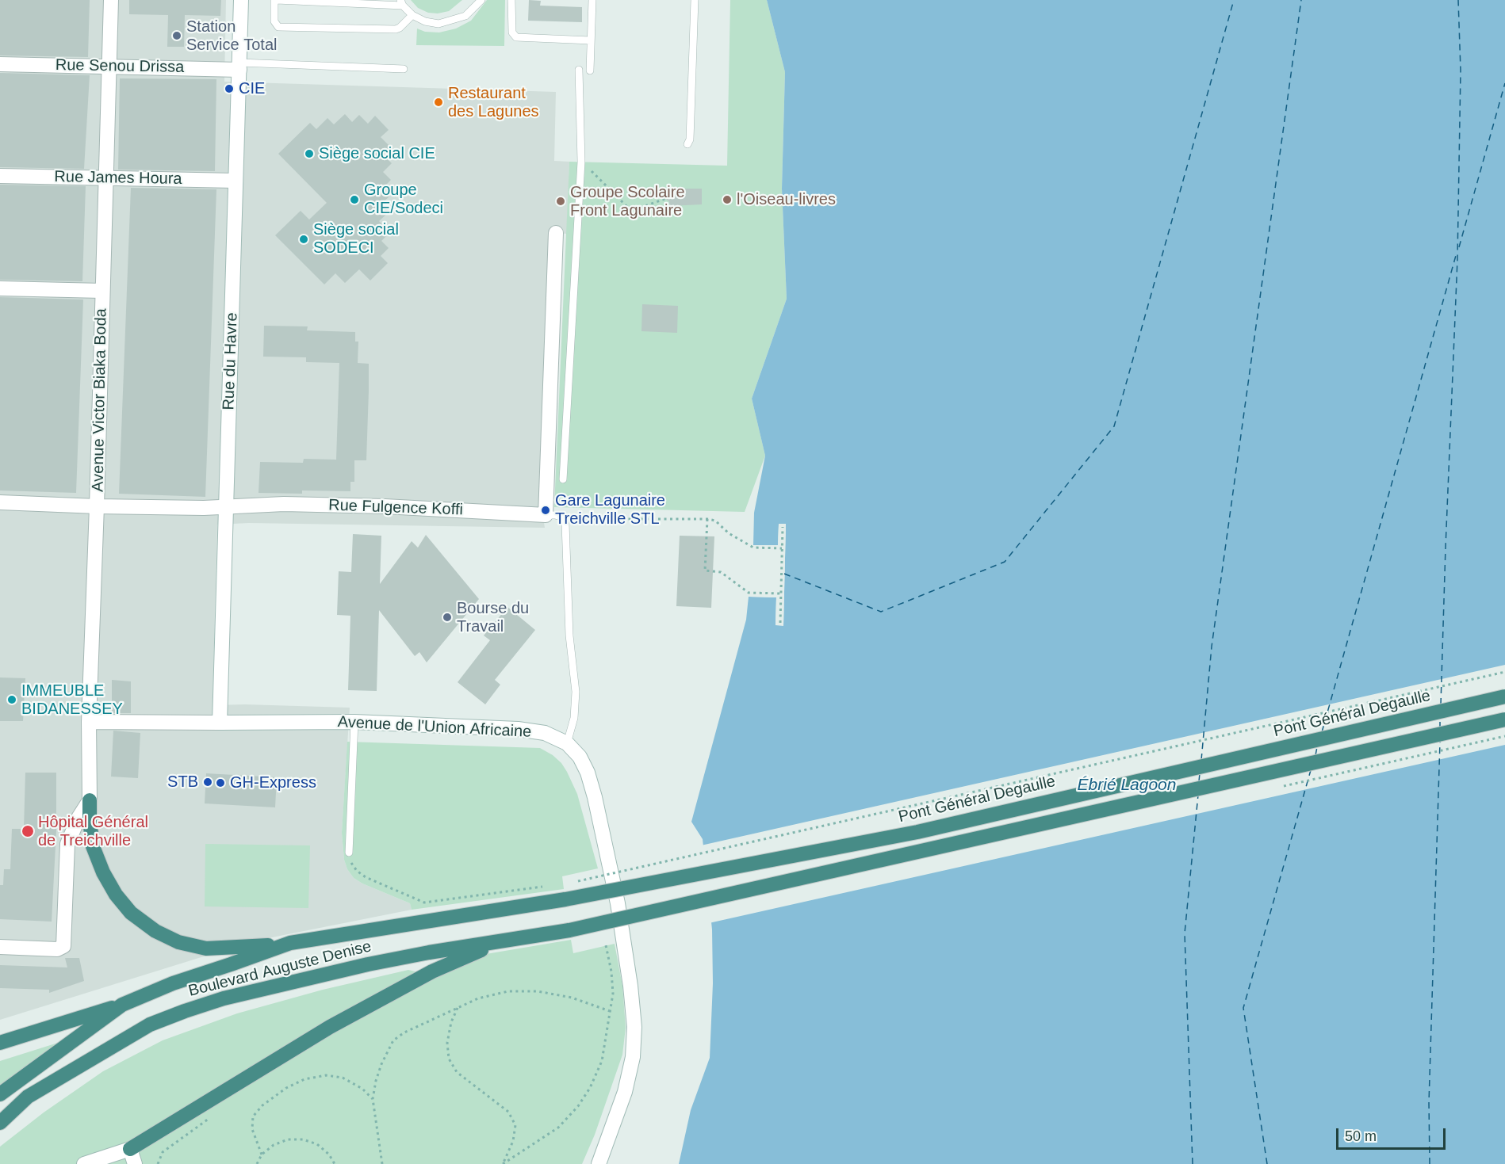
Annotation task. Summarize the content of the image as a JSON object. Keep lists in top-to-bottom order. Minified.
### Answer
{"streets":{"highway":["Pont Général Degaulle","Boulevard Auguste Denise"],"street":["Rue Senou Drissa","Rue James Houra","Rue du Havre","Avenue Victor Biaka Boda","Rue Fulgence Koffi","Avenue de l'Union Africaine"]},"crossings":[["Rue Senou Drissa","Rue du Havre"],["Rue Senou Drissa","Avenue Victor Biaka Boda"],["Rue James Houra","Rue du Havre"],["Rue James Houra","Avenue Victor Biaka Boda"],["Rue du Havre","Rue Fulgence Koffi"],["Rue du Havre","Avenue de l'Union Africaine"],["Avenue Victor Biaka Boda","Rue Fulgence Koffi"],["Avenue Victor Biaka Boda","Avenue de l'Union Africaine"],["Pont Général Degaulle","Boulevard Auguste Denise"]],"water":["Ébrié Lagoon"],"places":["Station Service Total","CIE","Restaurant des Lagunes","Siège social CIE","Groupe CIE/Sodeci","l'Oiseau-livres","Groupe Scolaire Front Lagunaire","Siège social SODECI","Gare Lagunaire Treichville STL","Bourse du Travail","IMMEUBLE BIDANESSEY","STB","GH-Express","Hôpital Général de Treichville"],"scale_bar":"50 m"}
